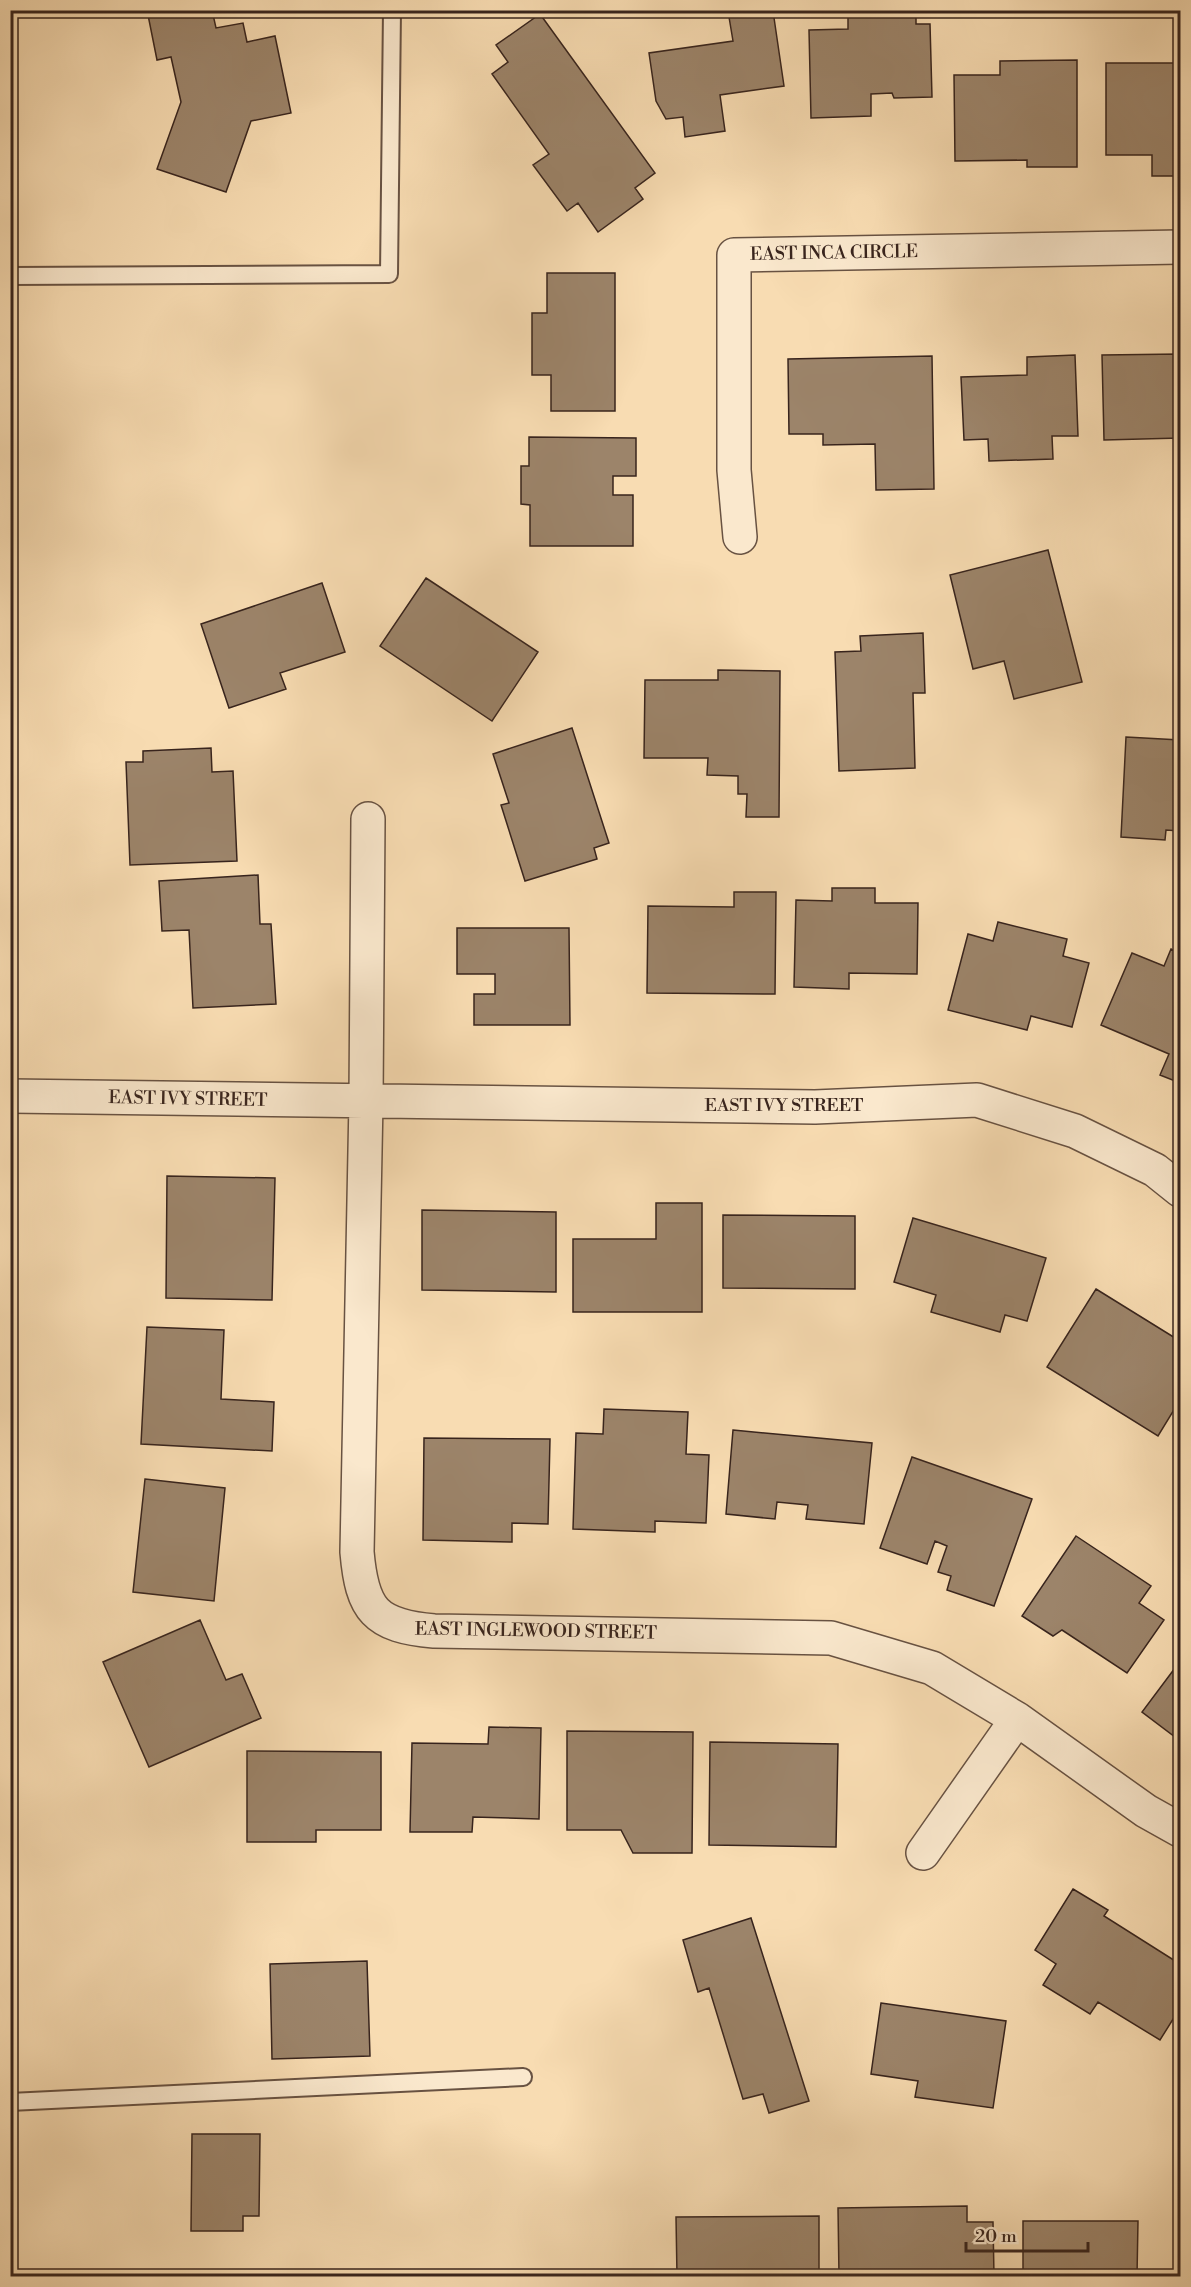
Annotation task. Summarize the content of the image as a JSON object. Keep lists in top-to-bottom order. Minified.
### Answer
{"streets":{"street":["EAST INCA CIRCLE","EAST IVY STREET","EAST INGLEWOOD STREET"]},"crossings":[["EAST IVY STREET","EAST INGLEWOOD STREET"]],"scale_bar":"20 m"}
